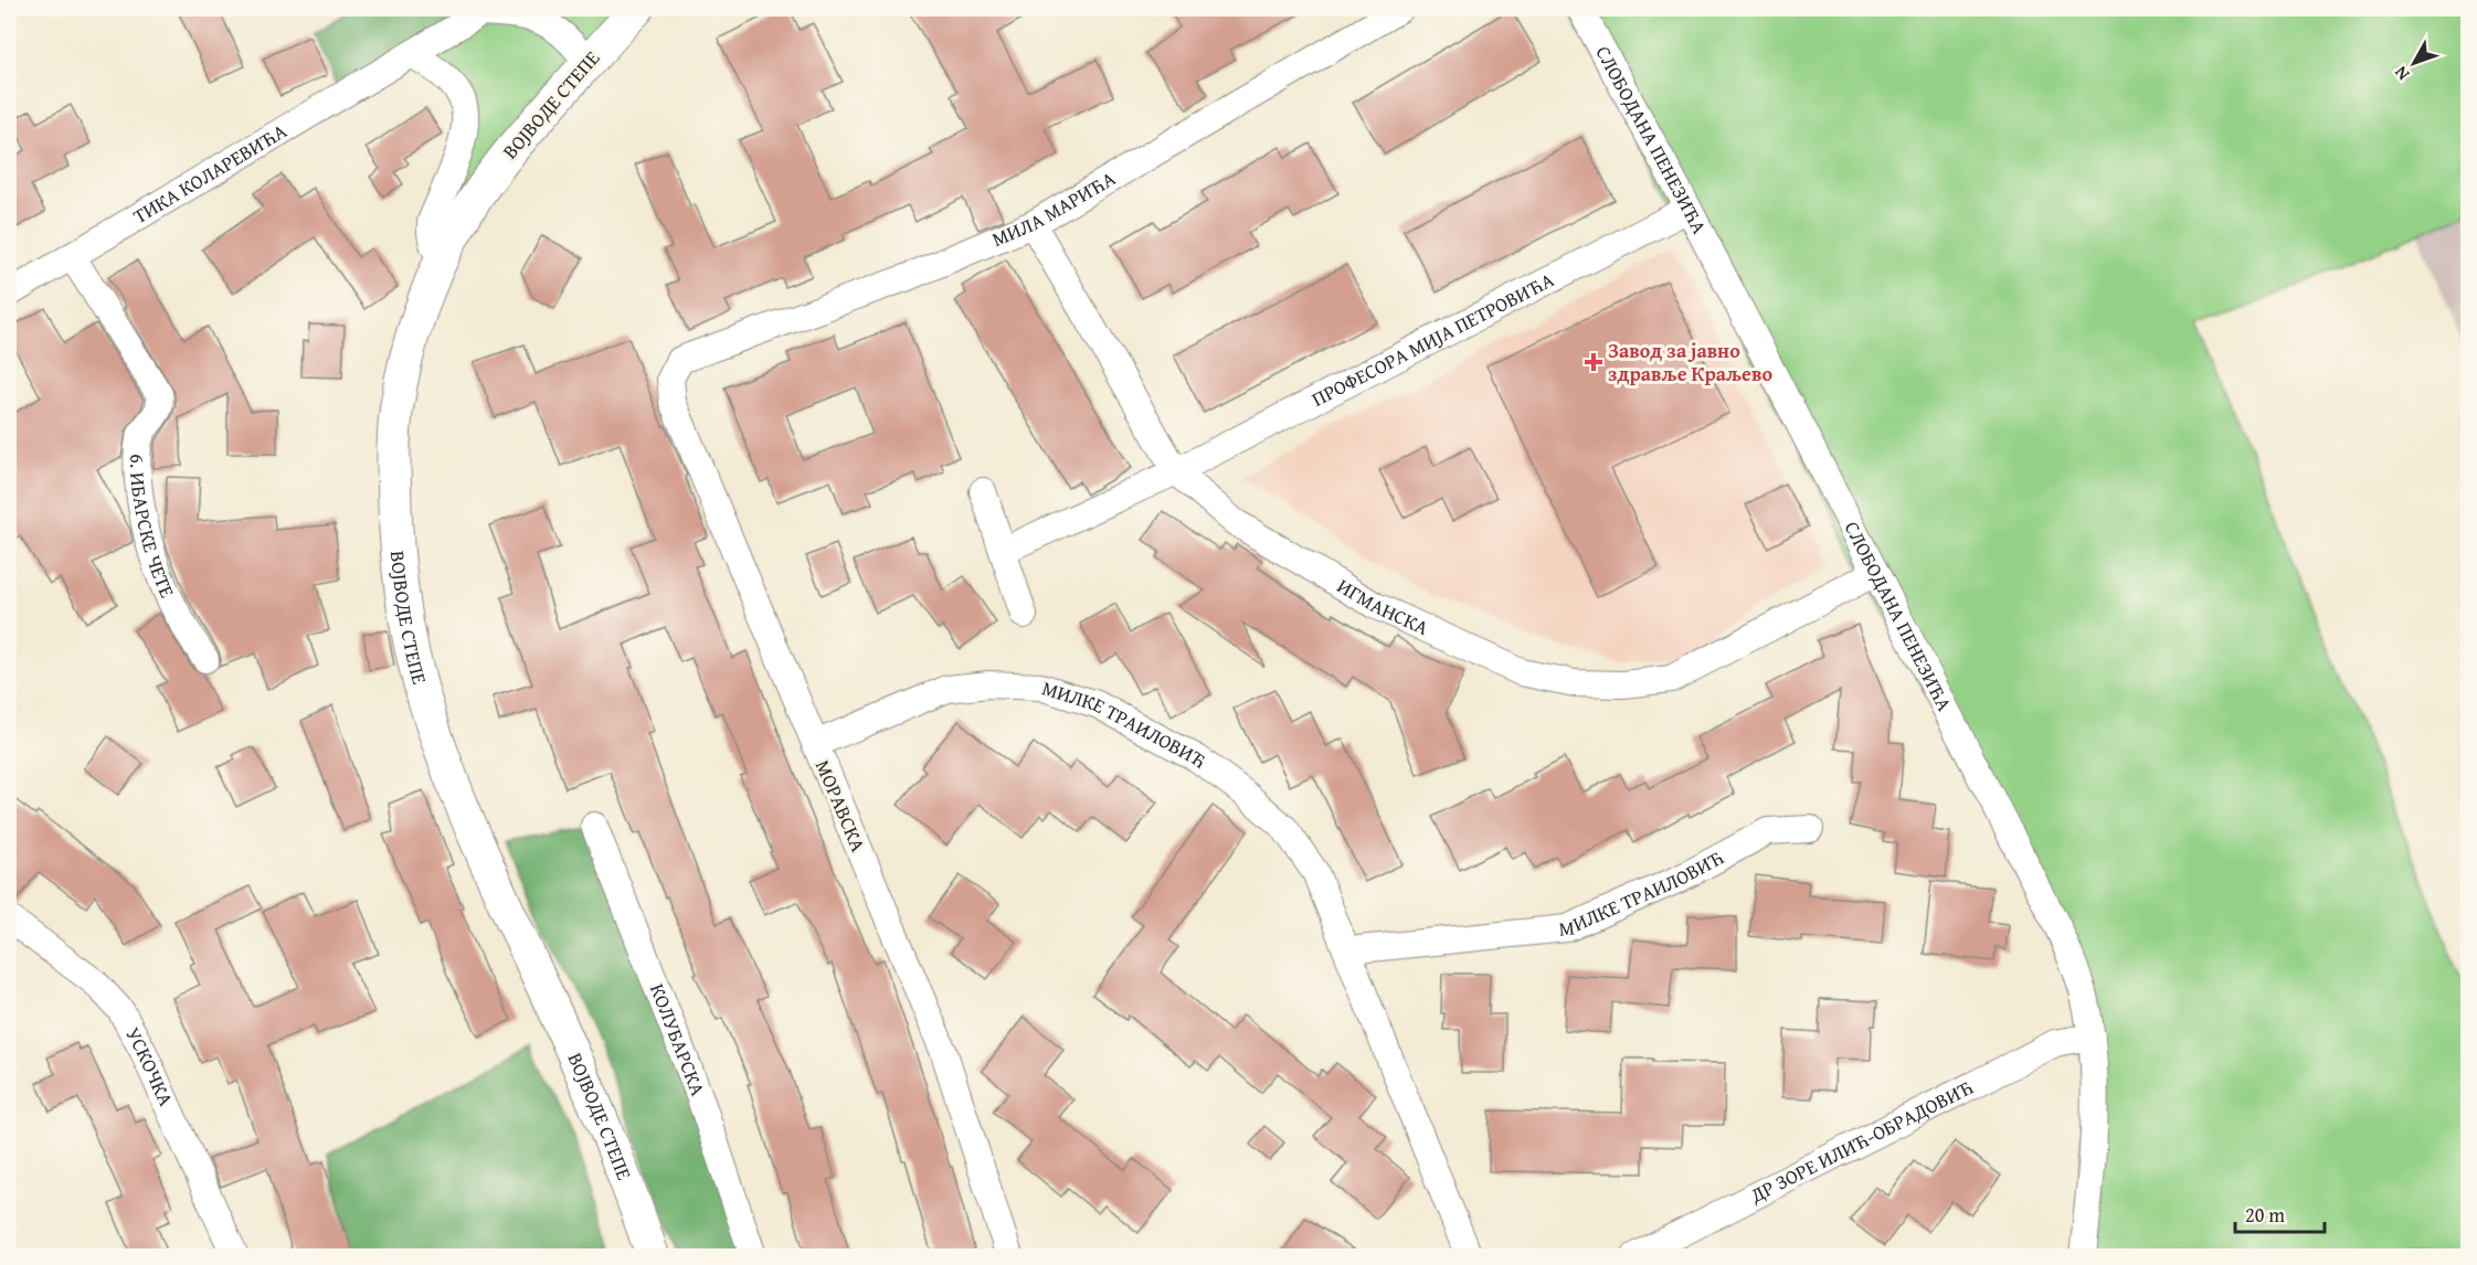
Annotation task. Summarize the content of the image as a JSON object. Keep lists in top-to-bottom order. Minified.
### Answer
{"streets":{"street":["ВОЈВОДЕ СТЕПЕ","СЛОБОДАНА ПЕНЕЗИЋА","ТИКА КОЛАРЕВИЋА","МИЛА МАРИЋА","ПРОФЕСОРА МИЈА ПЕТРОВИЋА","6. ИБАРСКЕ ЧЕТЕ","ИГМАНСКА","МИЛКЕ ТРАИЛОВИЋ","МОРАВСКА","КОЛУБАРСКА","УСКОЧКА","ДР ЗОРЕ ИЛИЋ-ОБРАДОВИЋ"]},"crossings":[["ВОЈВОДЕ СТЕПЕ","ТИКА КОЛАРЕВИЋА"],["СЛОБОДАНА ПЕНЕЗИЋА","ПРОФЕСОРА МИЈА ПЕТРОВИЋА"],["СЛОБОДАНА ПЕНЕЗИЋА","ИГМАНСКА"],["СЛОБОДАНА ПЕНЕЗИЋА","ДР ЗОРЕ ИЛИЋ-ОБРАДОВИЋ"],["ТИКА КОЛАРЕВИЋА","6. ИБАРСКЕ ЧЕТЕ"],["МИЛА МАРИЋА","ИГМАНСКА"],["МИЛА МАРИЋА","МОРАВСКА"],["ПРОФЕСОРА МИЈА ПЕТРОВИЋА","ИГМАНСКА"],["МИЛКЕ ТРАИЛОВИЋ","МОРАВСКА"]],"places":{"health":["Завод за јавно здравље Краљево"]},"scale_bar":"20 m","north":"bottom left"}
